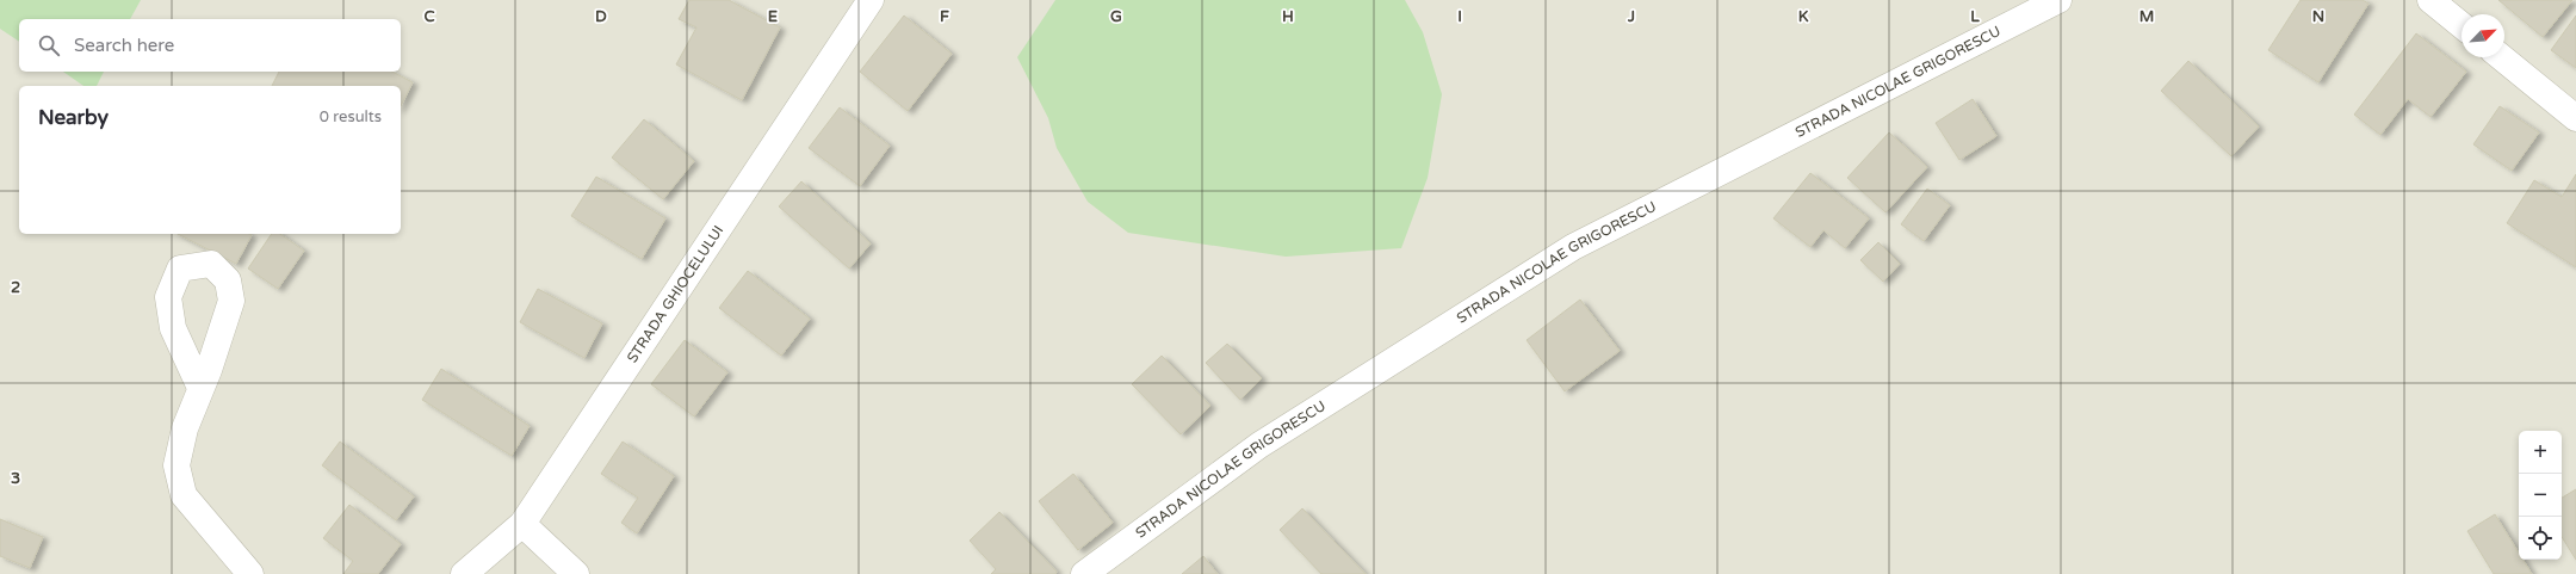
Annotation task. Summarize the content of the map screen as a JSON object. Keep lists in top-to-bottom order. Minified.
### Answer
{"streets":{"street":["STRADA NICOLAE GRIGORESCU","STRADA GHIOCELULUI"]},"north":"top right","page":{"search":"Search here","heading":["Nearby","0 results"],"map_buttons":["+","−"]},"grid":{"columns":["C","D","E","F","G","H","I","J","K","L","M","N"],"rows":["2","3"]}}
